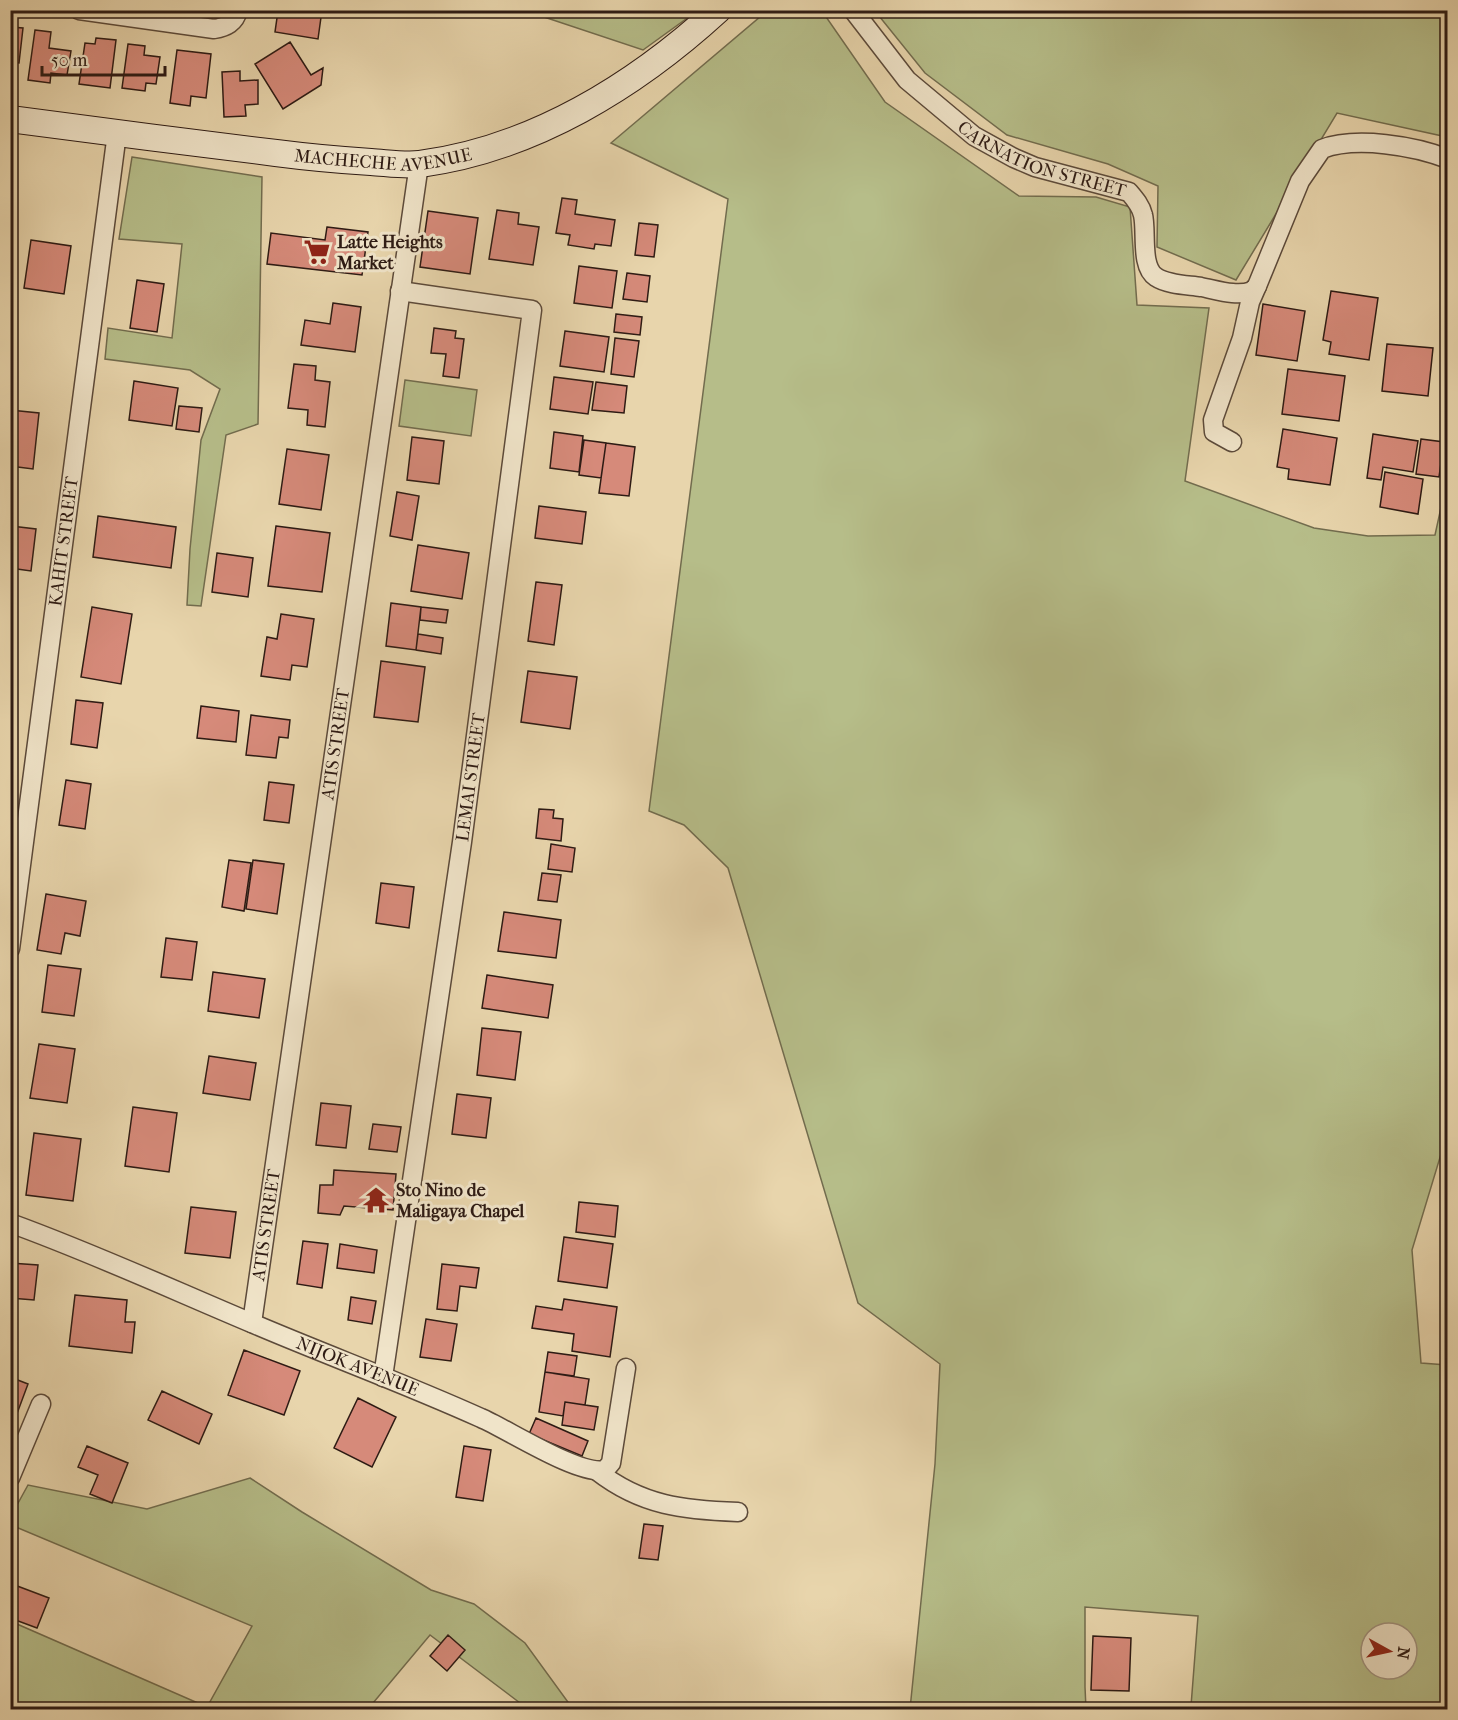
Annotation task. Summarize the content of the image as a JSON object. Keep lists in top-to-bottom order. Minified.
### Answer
{"streets":{"main road":["MACHECHE AVENUE"],"street":["CARNATION STREET","KAHIT STREET","ATIS STREET","LEMAI STREET","NIJOK AVENUE"]},"crossings":[["MACHECHE AVENUE","KAHIT STREET"],["MACHECHE AVENUE","ATIS STREET"],["ATIS STREET","LEMAI STREET"],["ATIS STREET","NIJOK AVENUE"],["LEMAI STREET","NIJOK AVENUE"]],"places":{"supermarket":["Latte Heights Market"],"temple":["Sto Nino de Maligaya Chapel"]},"scale_bar":"50 m","north":"right"}
